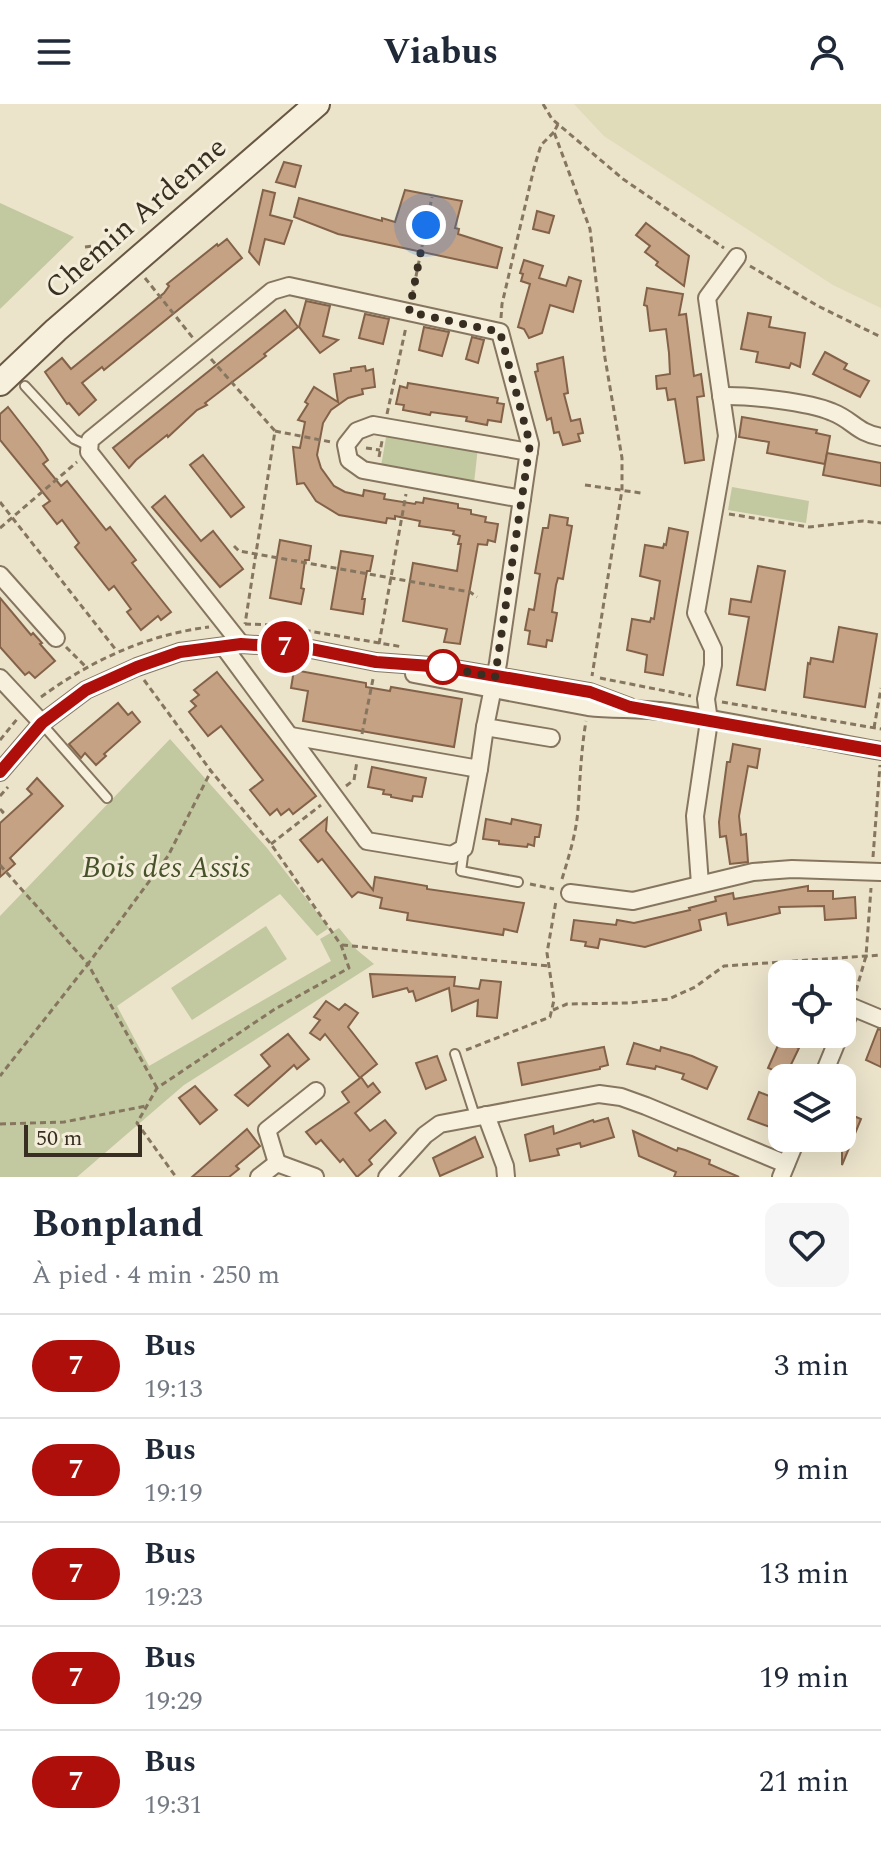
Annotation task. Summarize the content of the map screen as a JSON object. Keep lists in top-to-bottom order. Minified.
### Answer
{"streets":{"street":["Chemin Ardenne"]},"parks":["Bois des Assis"],"lines":["bus line 7"],"scale_bar":"50 m","page":{"header":"Viabus","on_map":"7","scale":"50 m","heading":["Bonpland","À pied · 4 min · 250 m"],"list":[{"mark":"7","name":"Bus","note":"19:13","value":"3 min"},{"mark":"7","name":"Bus","note":"19:19","value":"9 min"},{"mark":"7","name":"Bus","note":"19:23","value":"13 min"},{"mark":"7","name":"Bus","note":"19:29","value":"19 min"},{"mark":"7","name":"Bus","note":"19:31","value":"21 min"}]}}
